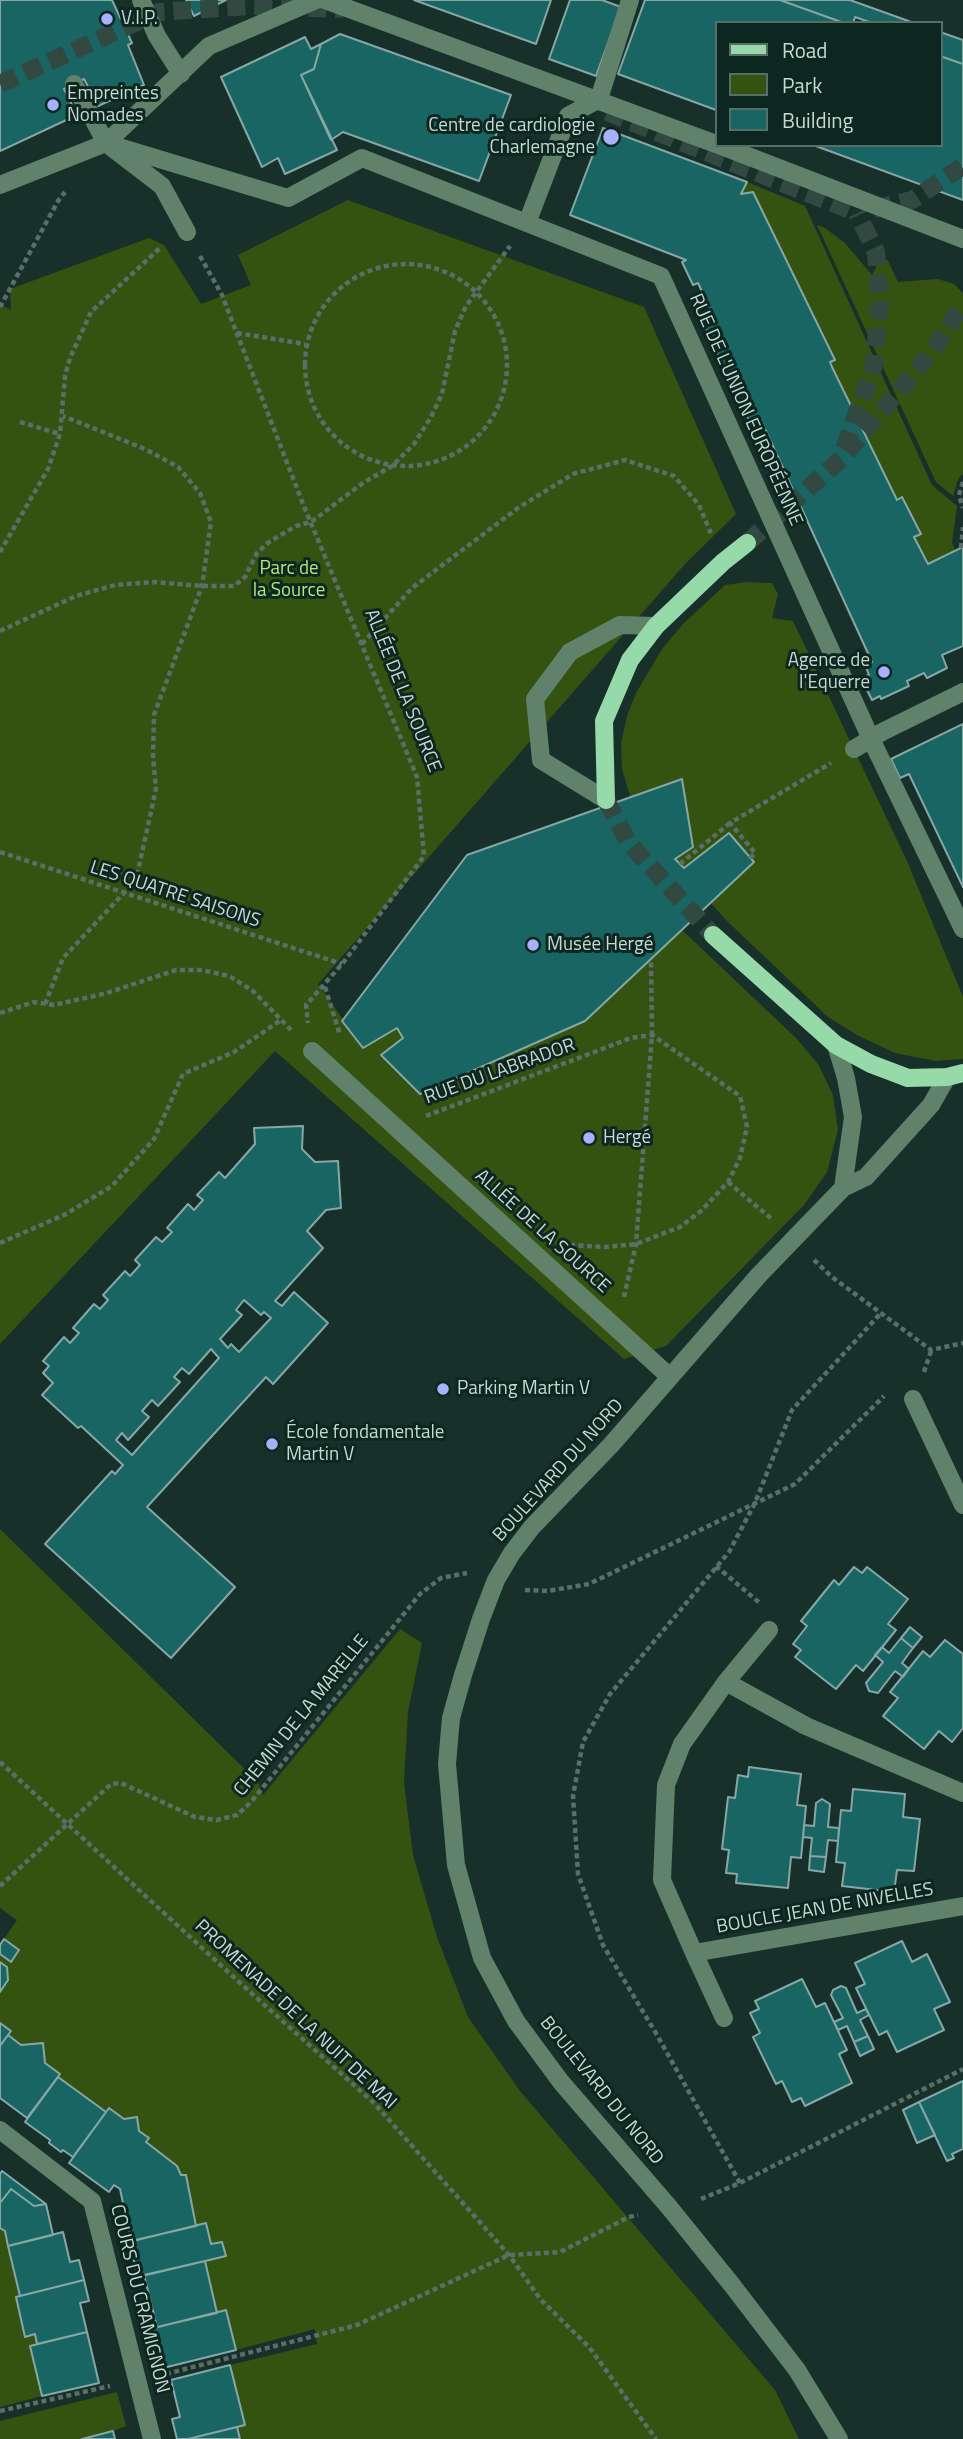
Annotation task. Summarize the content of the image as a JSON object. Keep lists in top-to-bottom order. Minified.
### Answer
{"streets":{"street":["RUE DE L'UNION EUROPÉENNE","ALLÉE DE LA SOURCE","BOULEVARD DU NORD","BOUCLE JEAN DE NIVELLES","COURS DU CRAMIGNON"],"path":["LES QUATRE SAISONS","RUE DU LABRADOR","CHEMIN DE LA MARELLE","PROMENADE DE LA NUIT DE MAI"]},"crossings":[["ALLÉE DE LA SOURCE","LES QUATRE SAISONS"],["ALLÉE DE LA SOURCE","BOULEVARD DU NORD"],["BOULEVARD DU NORD","CHEMIN DE LA MARELLE"],["CHEMIN DE LA MARELLE","PROMENADE DE LA NUIT DE MAI"]],"parks":["Parc de la Source"],"places":["V.I.P.","Empreintes Nomades","Centre de cardiologie Charlemagne","Agence de l'Equerre","Musée Hergé","Hergé","Parking Martin V","École fondamentale Martin V"],"legend":["Road","Park","Building"]}
